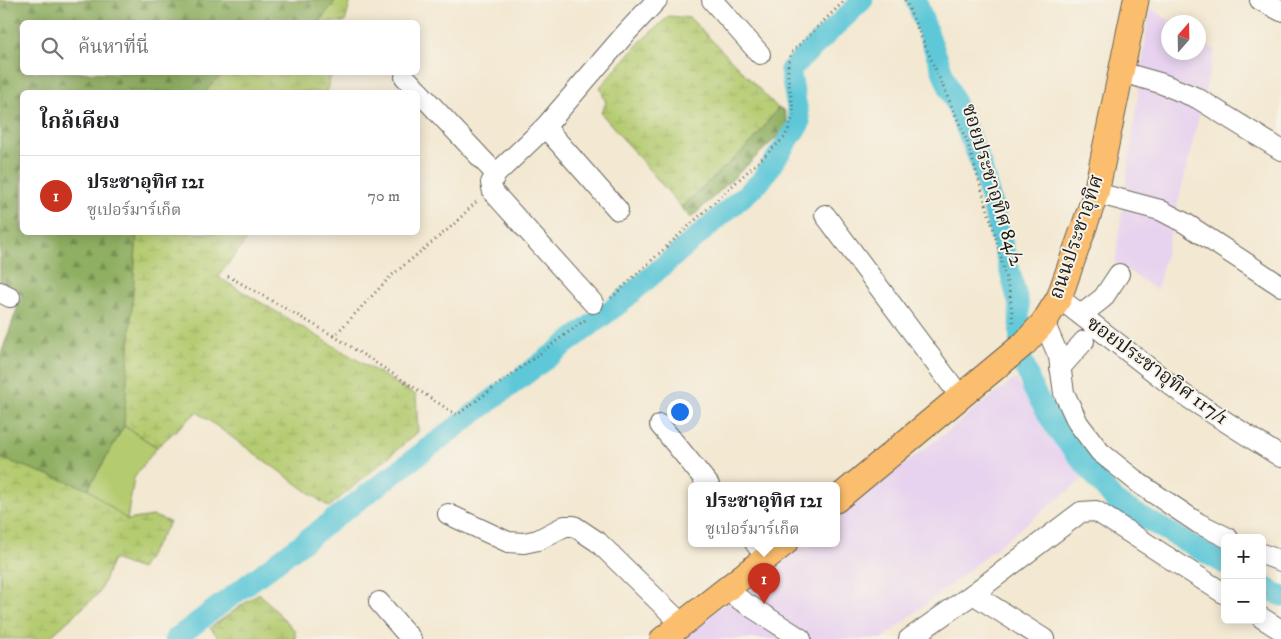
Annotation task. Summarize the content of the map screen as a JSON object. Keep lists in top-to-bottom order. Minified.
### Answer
{"streets":{"main road":["ถนนประชาอุทิศ"],"street":["ซอยประชาอุทิศ 117/1"],"path":["ซอยประชาอุทิศ 84/2"]},"crossings":[["ซอยประชาอุทิศ 84/2","ถนนประชาอุทิศ"],["ถนนประชาอุทิศ","ซอยประชาอุทิศ 117/1"]],"north":"top","page":{"search":"ค้นหาที่นี่","heading":"ใกล้เคียง","list":[{"mark":"1","name":"ประชาอุทิศ 121","note":"ซูเปอร์มาร์เก็ต","value":"70 m"}],"popup":["ประชาอุทิศ 121","ซูเปอร์มาร์เก็ต"],"map_buttons":["+","−"],"pins":"1"}}
